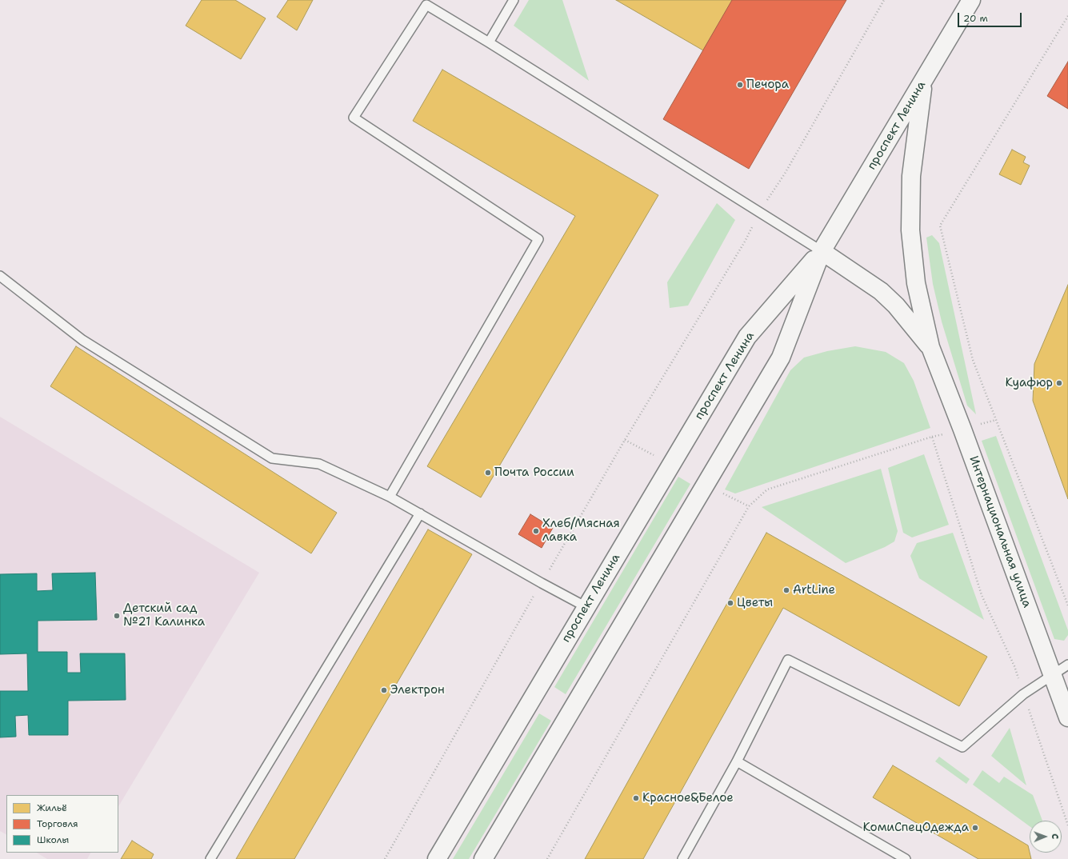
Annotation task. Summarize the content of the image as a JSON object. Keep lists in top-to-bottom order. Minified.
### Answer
{"streets":{"main road":["проспект Ленина","Интернациональная улица"]},"crossings":[["проспект Ленина","Интернациональная улица"]],"places":["Печора","Куафюр","Почта России","Хлеб/Мясная лавка","ArtLine","Цветы","Детский сад №21 Калинка","Электрон","Красное&Белое","КомиСпецОдежда"],"legend":["Жильё","Торговля","Школы"],"scale_bar":"20 m","north":"right"}
